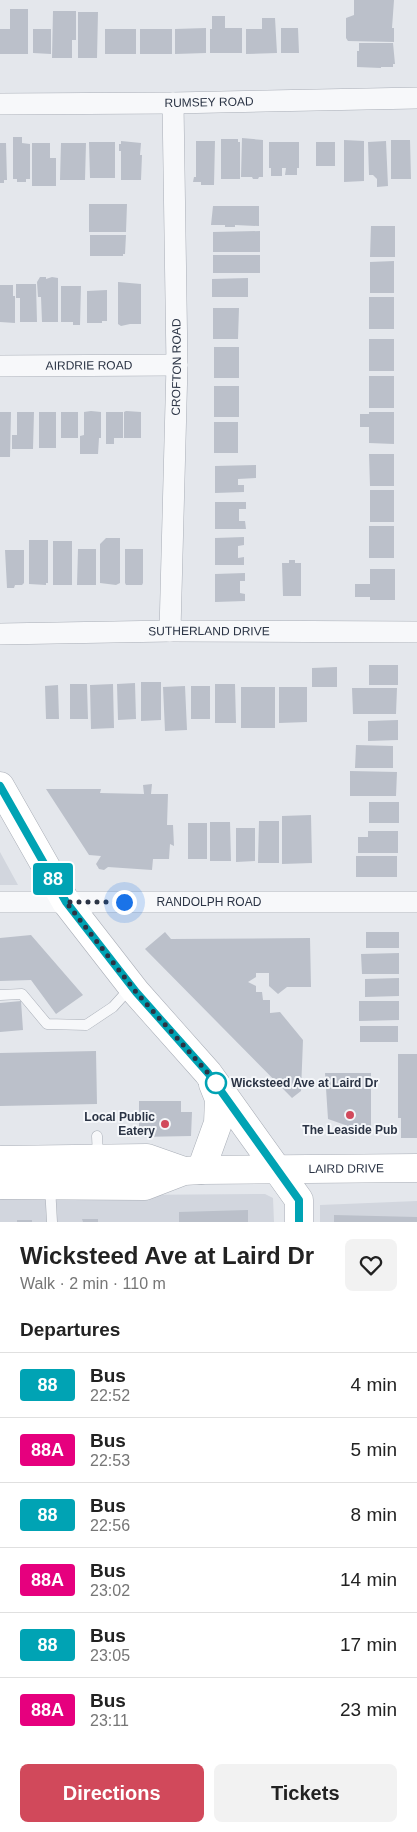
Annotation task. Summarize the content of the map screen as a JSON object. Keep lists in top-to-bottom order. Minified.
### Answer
{"streets":{"main road":["LAIRD DRIVE"],"street":["RUMSEY ROAD","AIRDRIE ROAD","CROFTON ROAD","SUTHERLAND DRIVE","RANDOLPH ROAD"]},"crossings":[["RUMSEY ROAD","CROFTON ROAD"],["AIRDRIE ROAD","CROFTON ROAD"],["CROFTON ROAD","SUTHERLAND DRIVE"]],"places":["Wicksteed Ave at Laird Dr","The Leaside Pub","Local Public Eatery"],"lines":["bus line 88"],"page":{"on_map":"88","heading":[["Wicksteed Ave at Laird Dr","Walk · 2 min · 110 m"],"Departures"],"list":[{"mark":"88","name":"Bus","note":"22:52","value":"4 min"},{"mark":"88A","name":"Bus","note":"22:53","value":"5 min"},{"mark":"88","name":"Bus","note":"22:56","value":"8 min"},{"mark":"88A","name":"Bus","note":"23:02","value":"14 min"},{"mark":"88","name":"Bus","note":"23:05","value":"17 min"},{"mark":"88A","name":"Bus","note":"23:11","value":"23 min"}],"buttons":["Directions","Tickets"]}}
